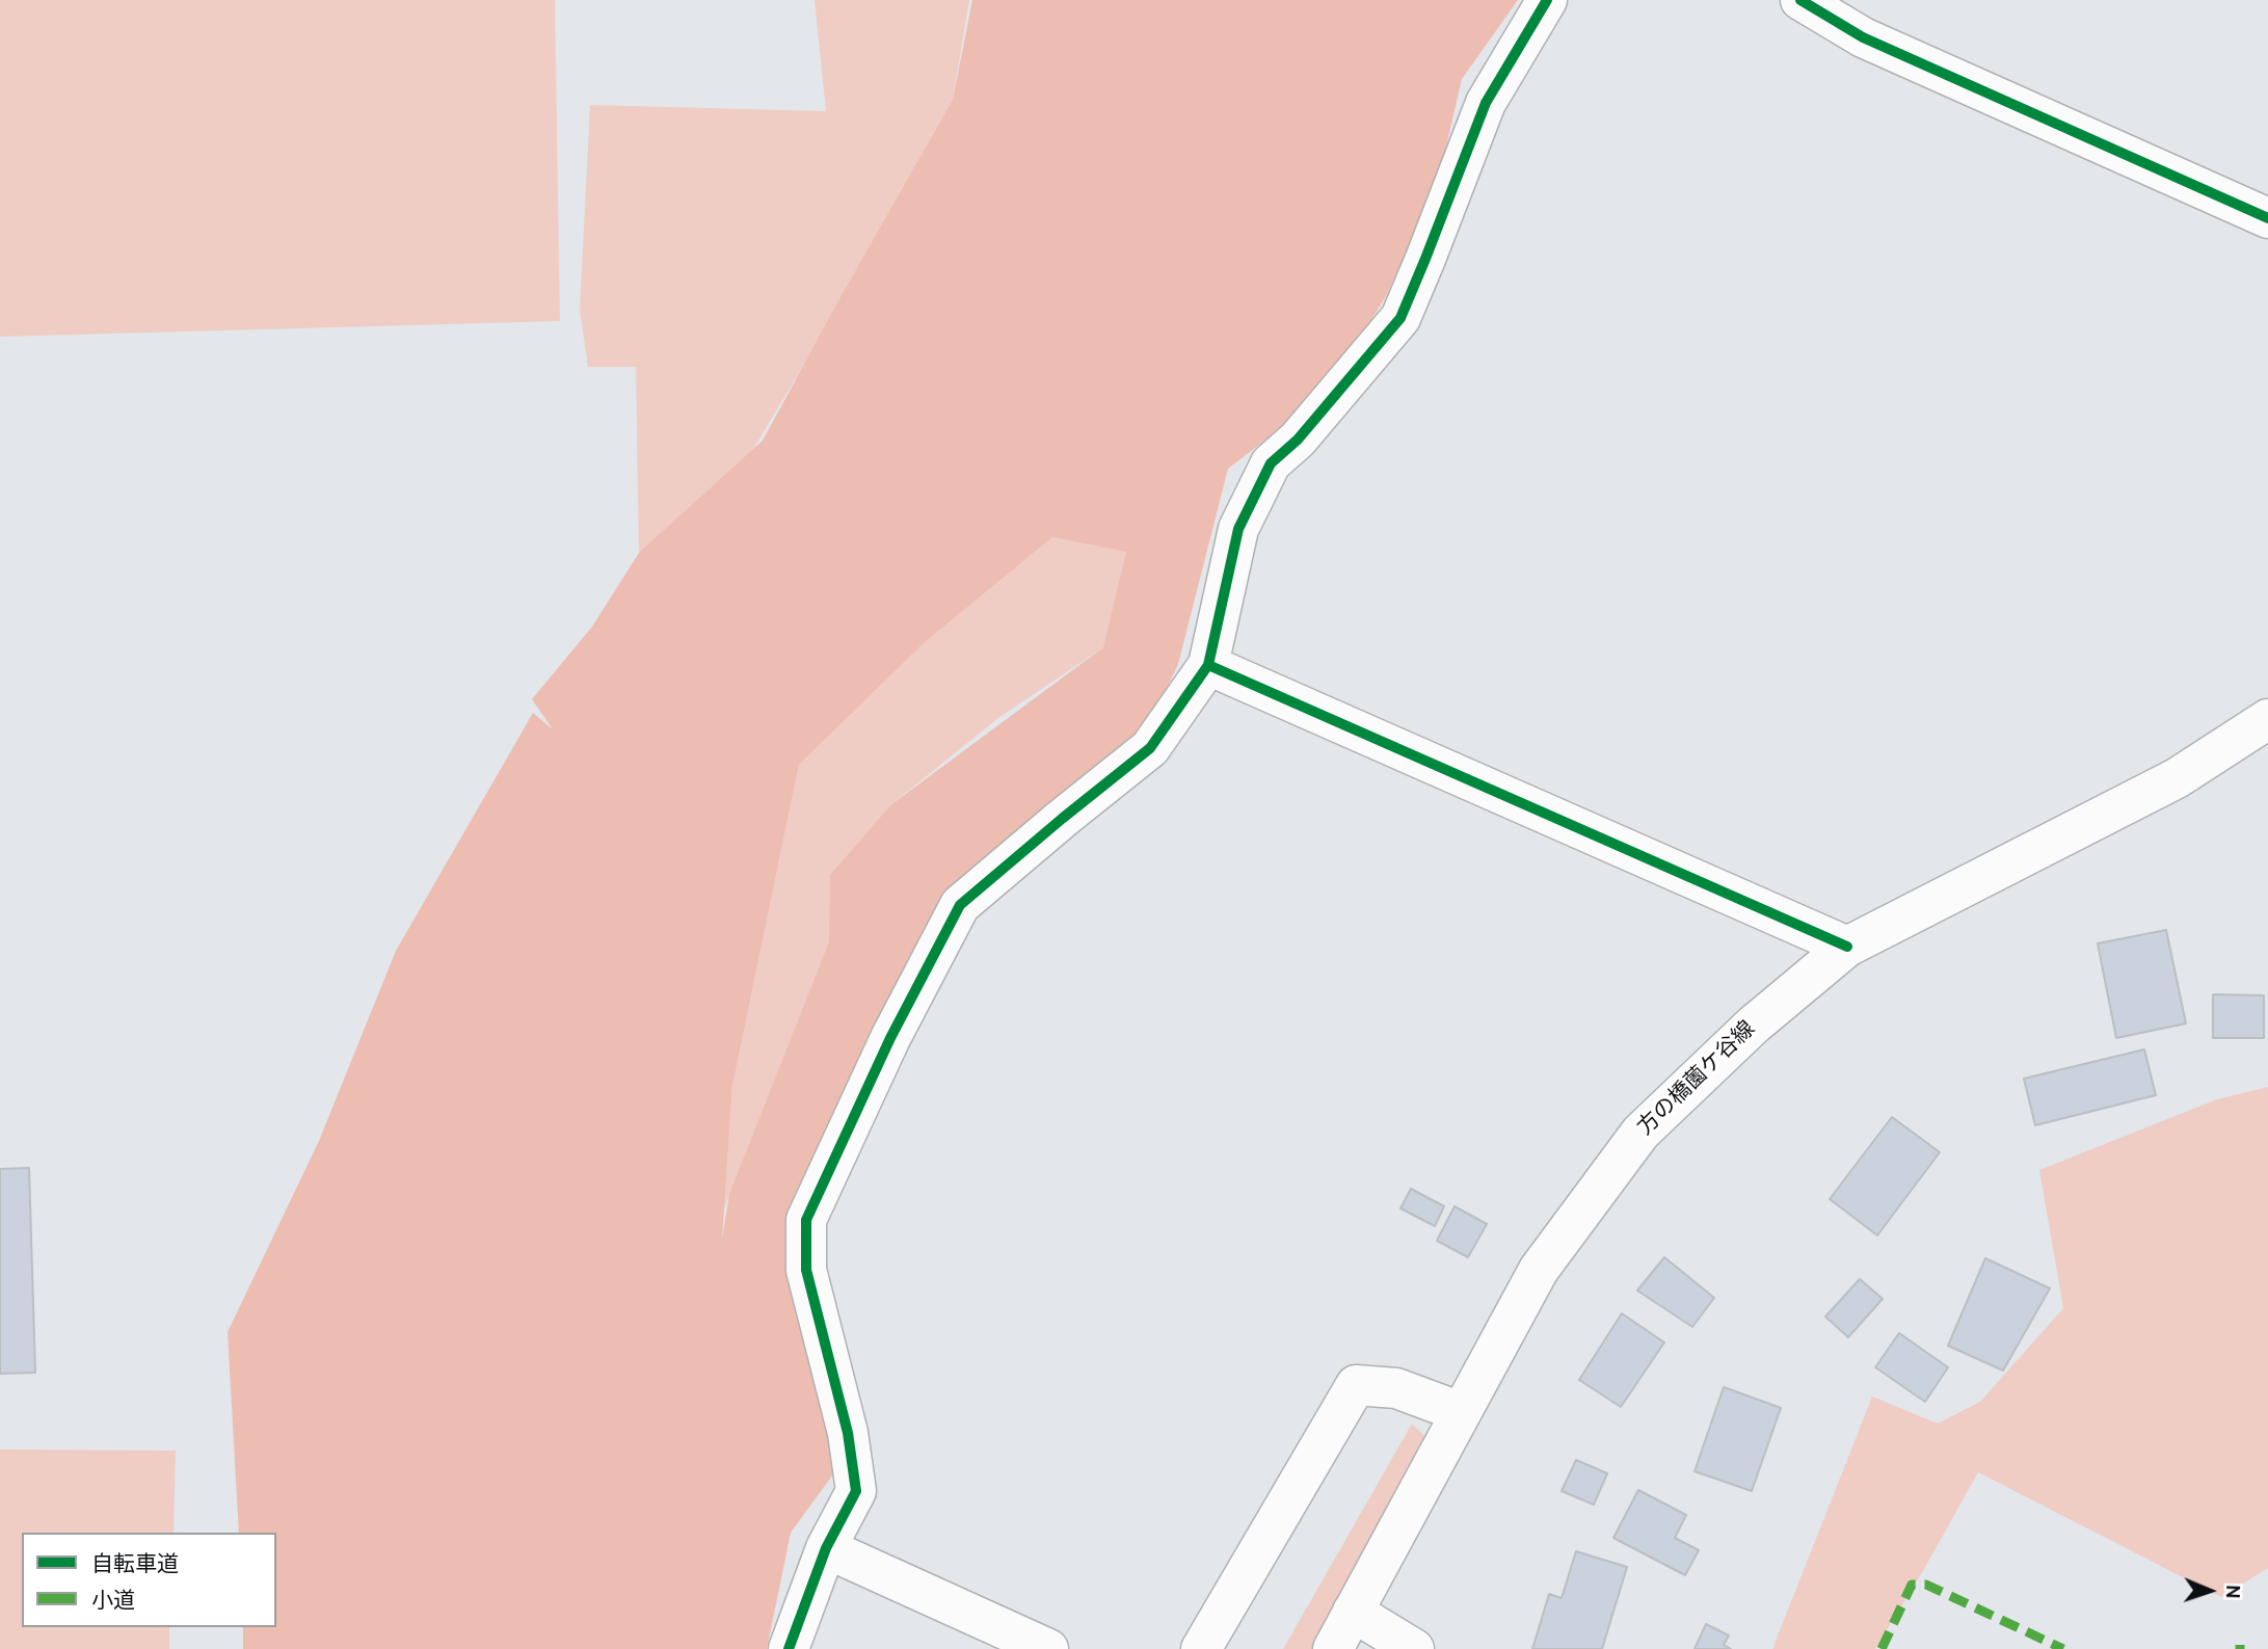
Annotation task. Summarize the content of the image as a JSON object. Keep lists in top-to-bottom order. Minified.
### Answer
{"streets":{"street":["方の橋薗ケ谷線"]},"legend":["自転車道","小道"],"north":"right"}
